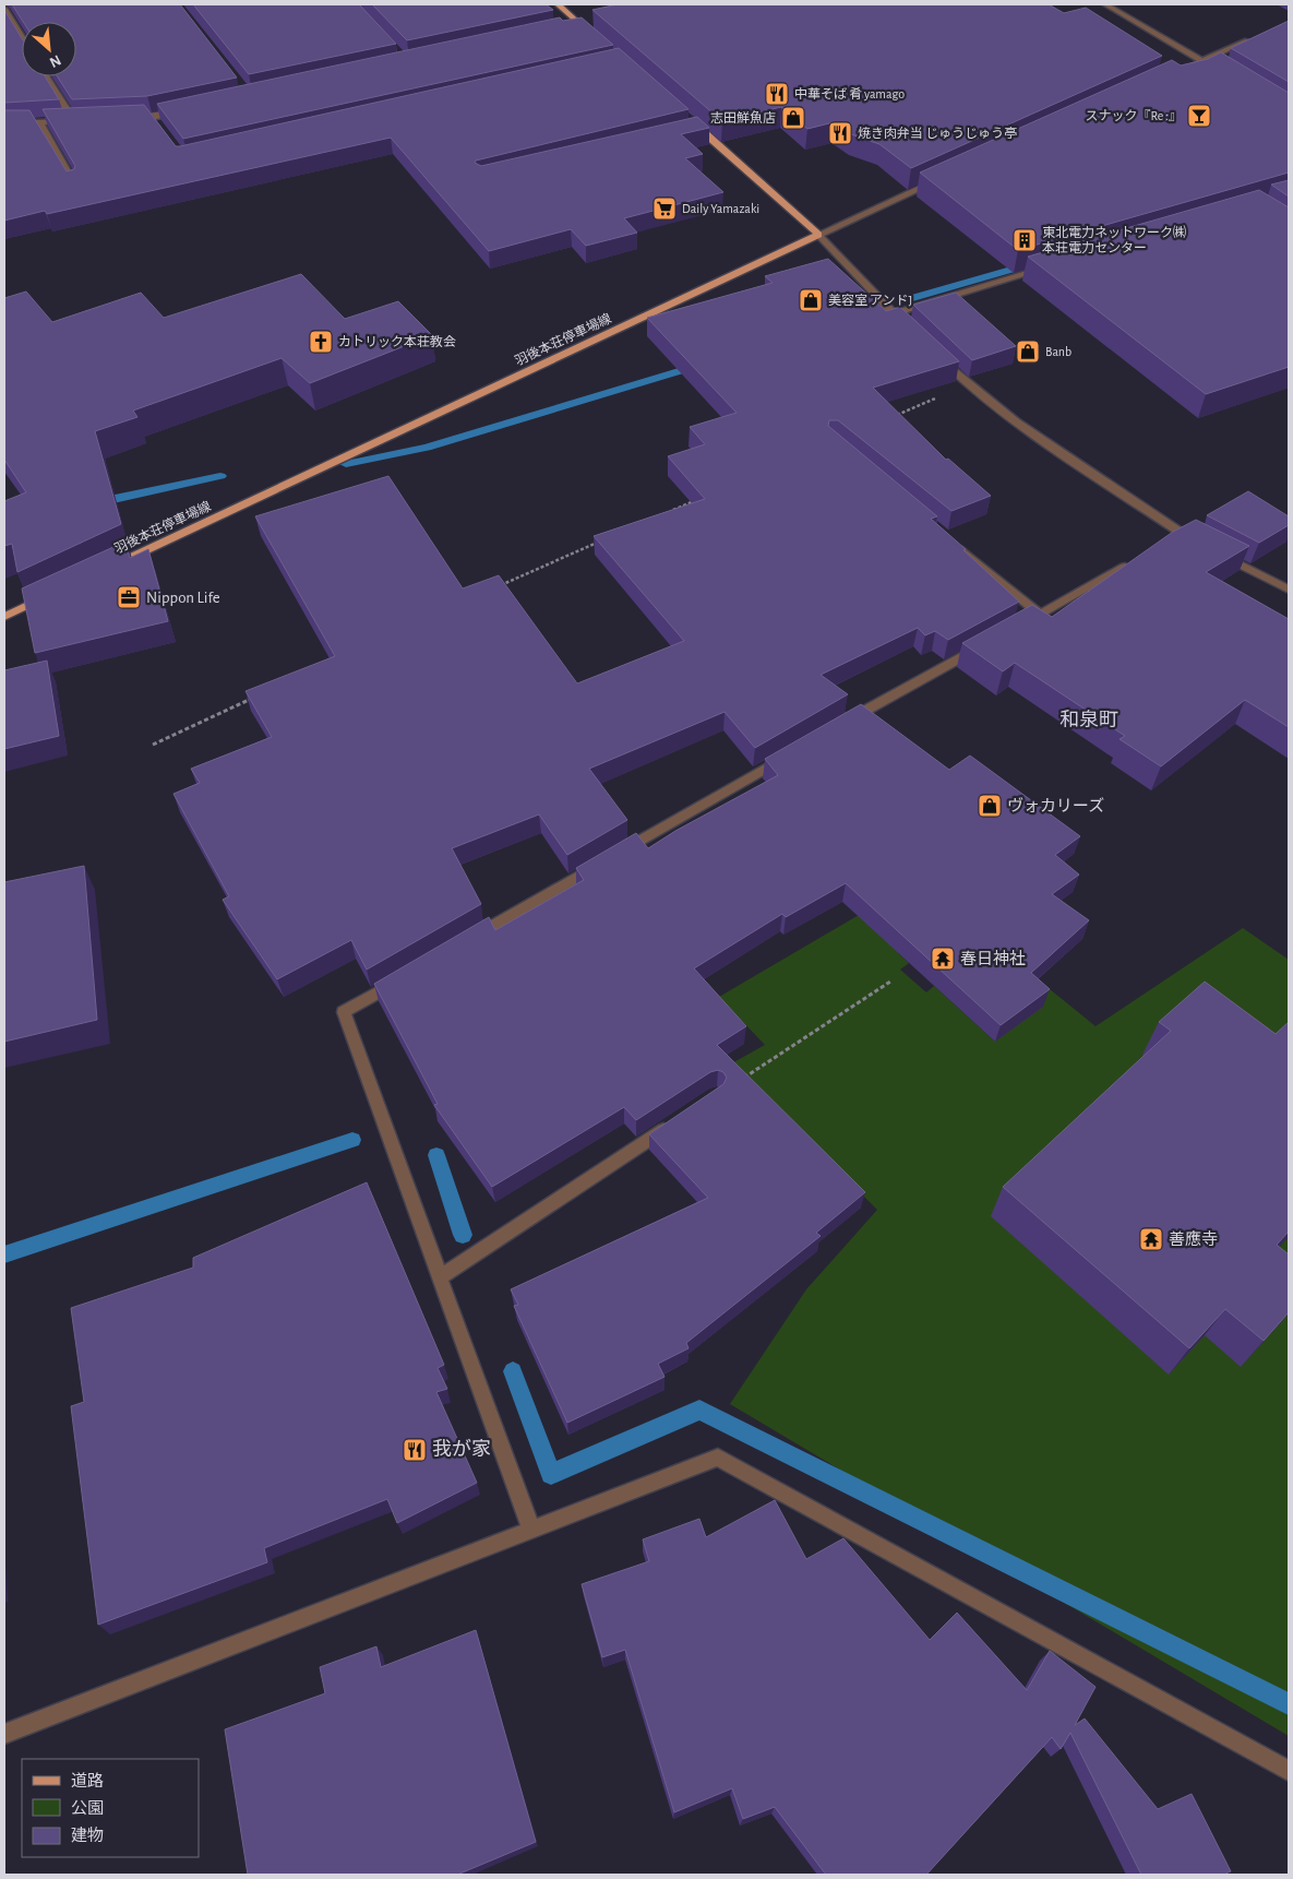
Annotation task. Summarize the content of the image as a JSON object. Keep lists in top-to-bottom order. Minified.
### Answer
{"streets":{"main road":["羽後本荘停車場線"]},"districts":["和泉町"],"places":{"restaurant":["中華そば 肴 yamago","焼き肉弁当 じゅうじゅう亭","我が家"],"bar":["スナック『Re :』"],"shop":["志田鮮魚店","美容室 アンドJ","Banb","ヴォカリーズ"],"supermarket":["Daily Yamazaki"],"building":["東北電力ネットワーク㈱ 本荘電力センター"],"church":["カトリック本荘教会"],"office":["Nippon Life"],"temple":["春日神社","善應寺"]},"legend":["道路","公園","建物"],"north":"bottom right"}
